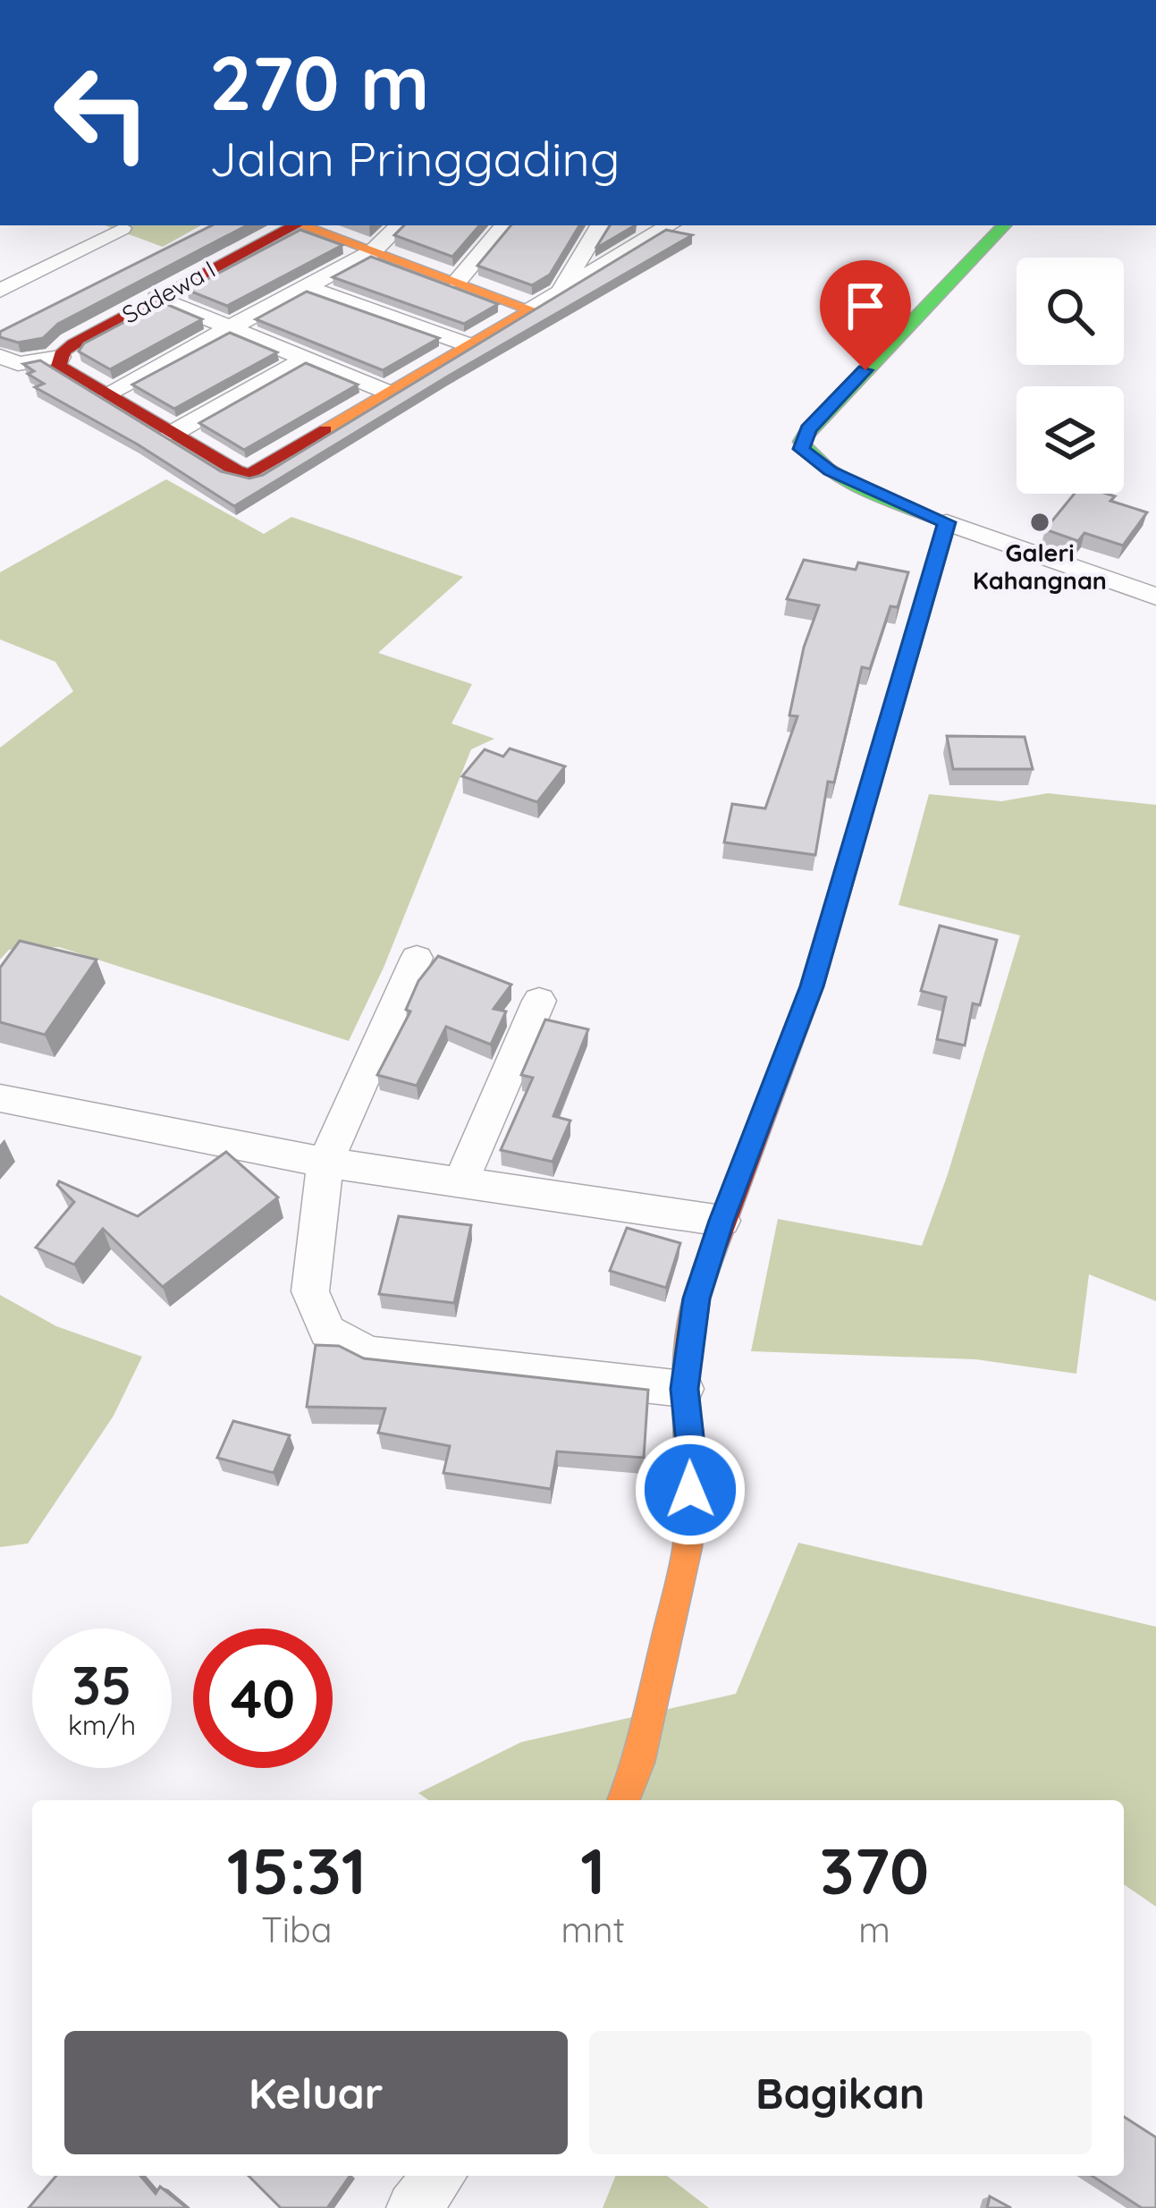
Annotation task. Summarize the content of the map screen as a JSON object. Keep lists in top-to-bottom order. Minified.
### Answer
{"streets":{"street":["Sadewa I"]},"places":["Galeri Kahangnan"],"page":{"turn":["270 m","Jalan Pringgading"],"speed":"35 km/h","limit":"40","eta":["15:31","Tiba","1","mnt","370","m"],"buttons":["Keluar","Bagikan"]}}
